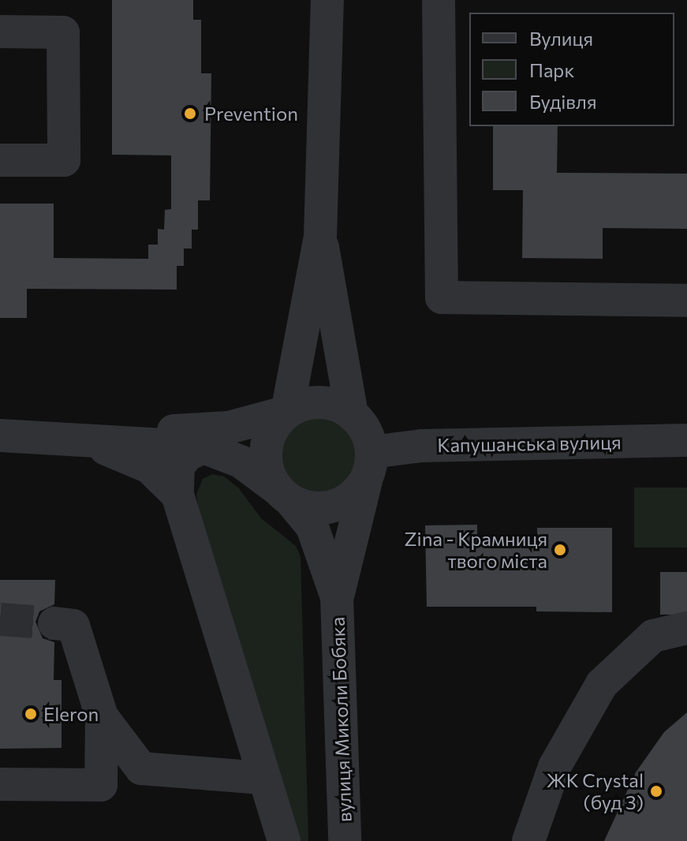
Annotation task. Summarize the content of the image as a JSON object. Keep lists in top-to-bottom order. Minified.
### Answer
{"streets":{"street":["Капушанська вулиця","вулиця Миколи Бобяка"]},"crossings":[["Капушанська вулиця","вулиця Миколи Бобяка"]],"places":["Prevention","Zina - Крамниця твого міста","Eleron","ЖК Crystal (буд 3)"],"legend":["Вулиця","Парк","Будівля"]}
